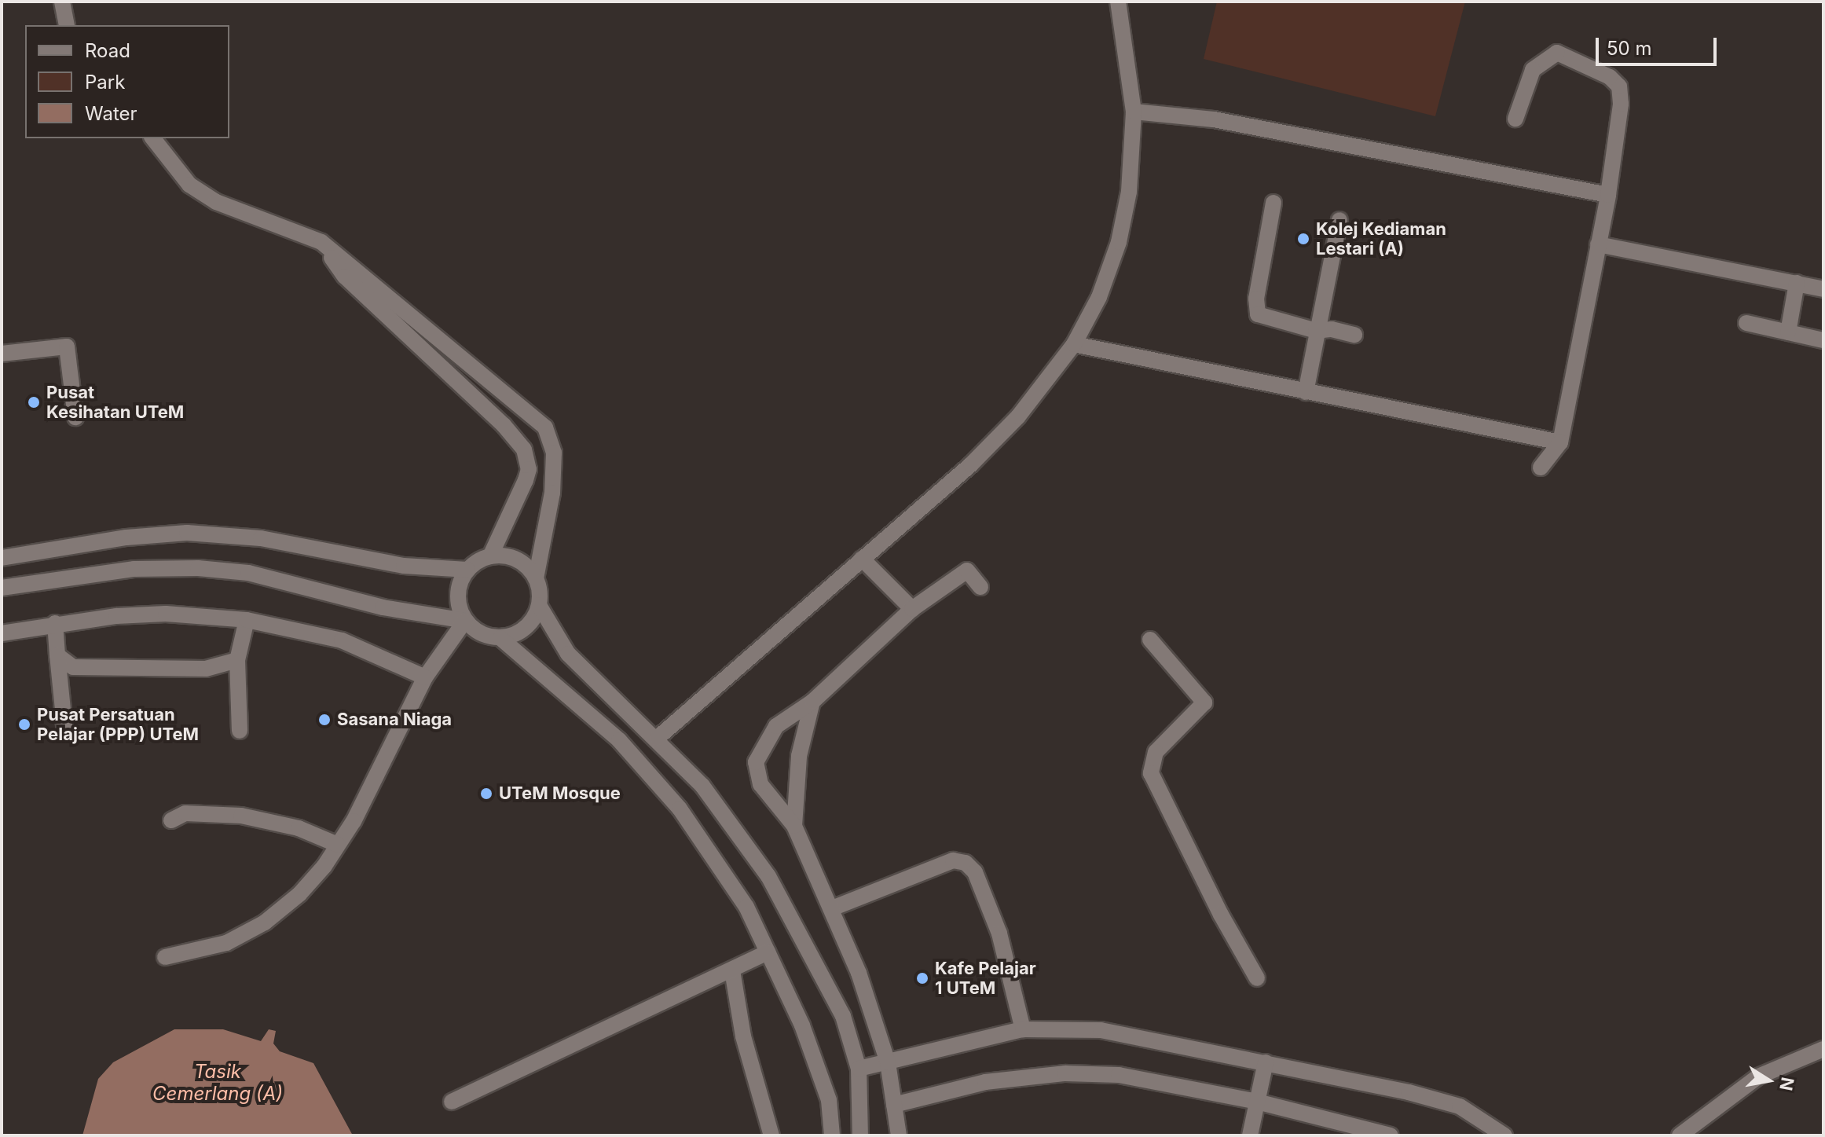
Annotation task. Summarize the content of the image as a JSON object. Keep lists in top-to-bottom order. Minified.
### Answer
{"water":["Tasik Cemerlang (A)"],"places":["Kolej Kediaman Lestari (A)","Pusat Kesihatan UTeM","Sasana Niaga","Pusat Persatuan Pelajar (PPP) UTeM","UTeM Mosque","Kafe Pelajar 1 UTeM"],"legend":["Road","Park","Water"],"scale_bar":"50 m","north":"right"}
